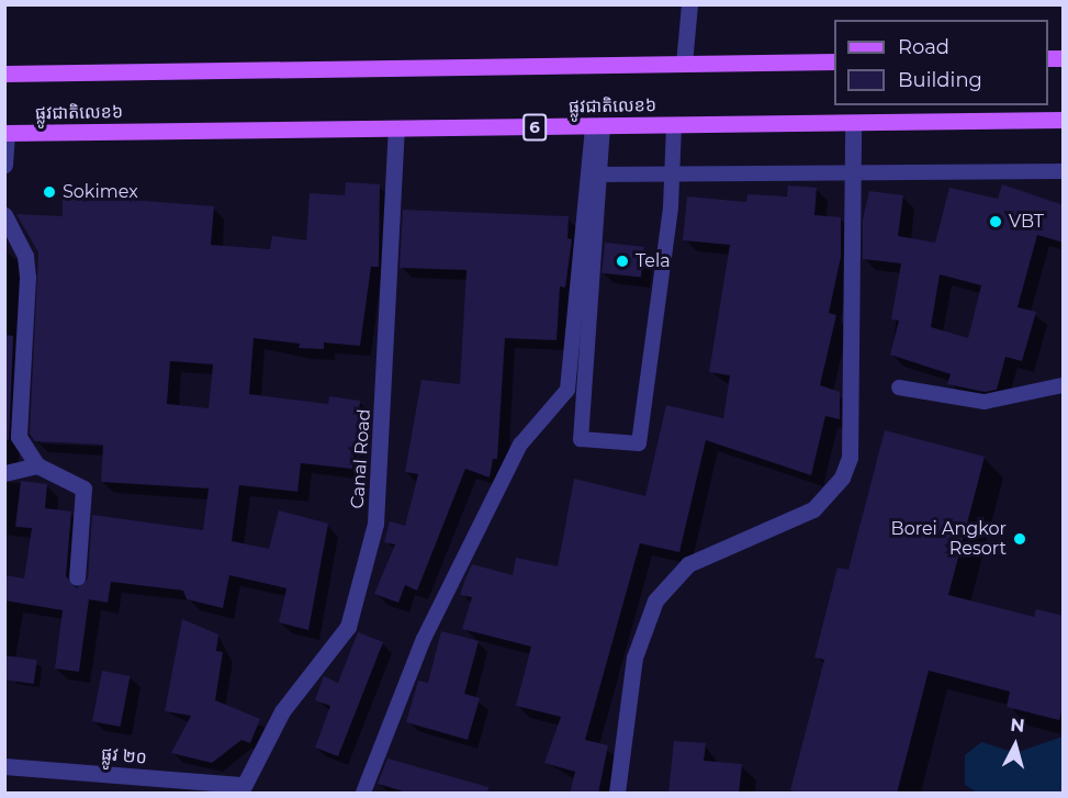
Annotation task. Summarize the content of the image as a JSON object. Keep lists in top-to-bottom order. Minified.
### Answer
{"streets":{"main road":["ផ្លូវជាតិលេខ៦","6"],"street":["Canal Road","ផ្លូវ ២០"]},"crossings":[["ផ្លូវជាតិលេខ៦","Canal Road"],["Canal Road","ផ្លូវ ២០"]],"places":["Sokimex","VBT","Tela","Borei Angkor Resort"],"legend":["Road","Building"],"north":"top"}
